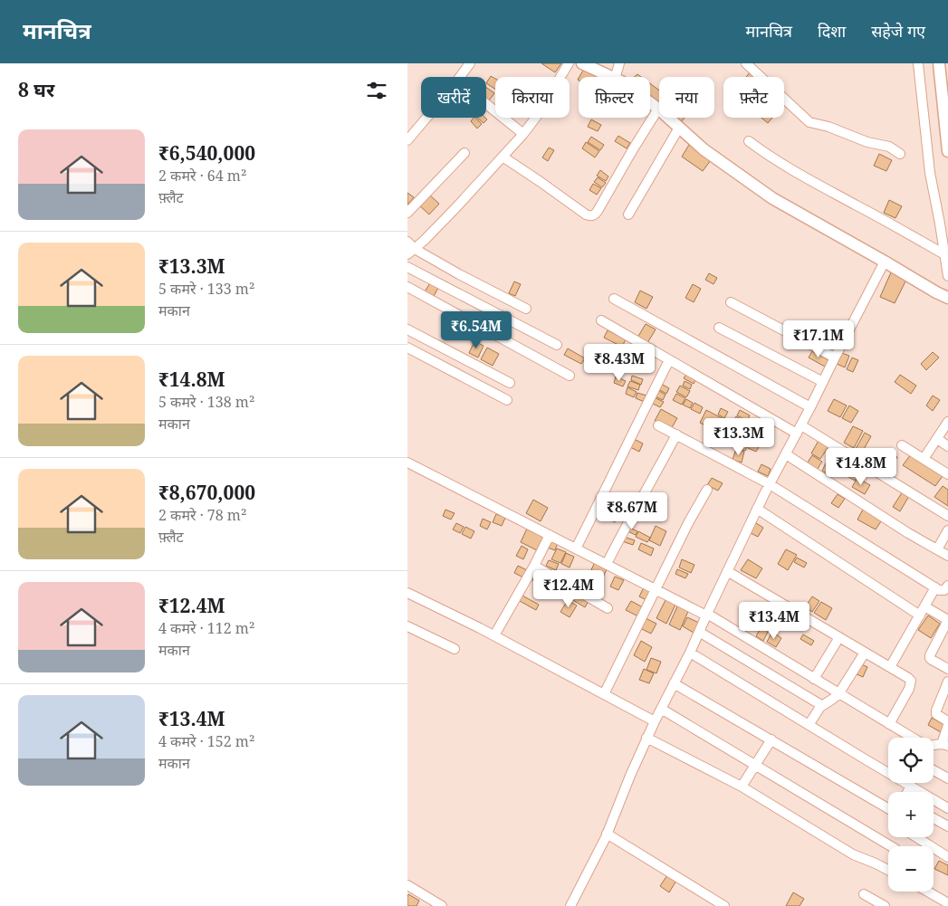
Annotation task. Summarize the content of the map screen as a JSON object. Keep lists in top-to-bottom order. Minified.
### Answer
{"page":{"header":"मानचित्र","nav":["मानचित्र","दिशा","सहेजे गए"],"heading":"8 घर","chip":["खरीदें","किराया","फ़िल्टर","नया","फ़्लैट"],"list":[{"name":"₹6,540,000","note":"2 कमरे · 64 m² · फ़्लैट"},{"name":"₹13.3M","note":"5 कमरे · 133 m² · मकान"},{"name":"₹14.8M","note":"5 कमरे · 138 m² · मकान"},{"name":"₹8,670,000","note":"2 कमरे · 78 m² · फ़्लैट"},{"name":"₹12.4M","note":"4 कमरे · 112 m² · मकान"},{"name":"₹13.4M","note":"4 कमरे · 152 m² · मकान"}],"price":["₹6.54M","₹17.1M","₹8.43M","₹13.3M","₹14.8M","₹8.67M","₹12.4M","₹13.4M"],"map_buttons":["+","−"]}}
